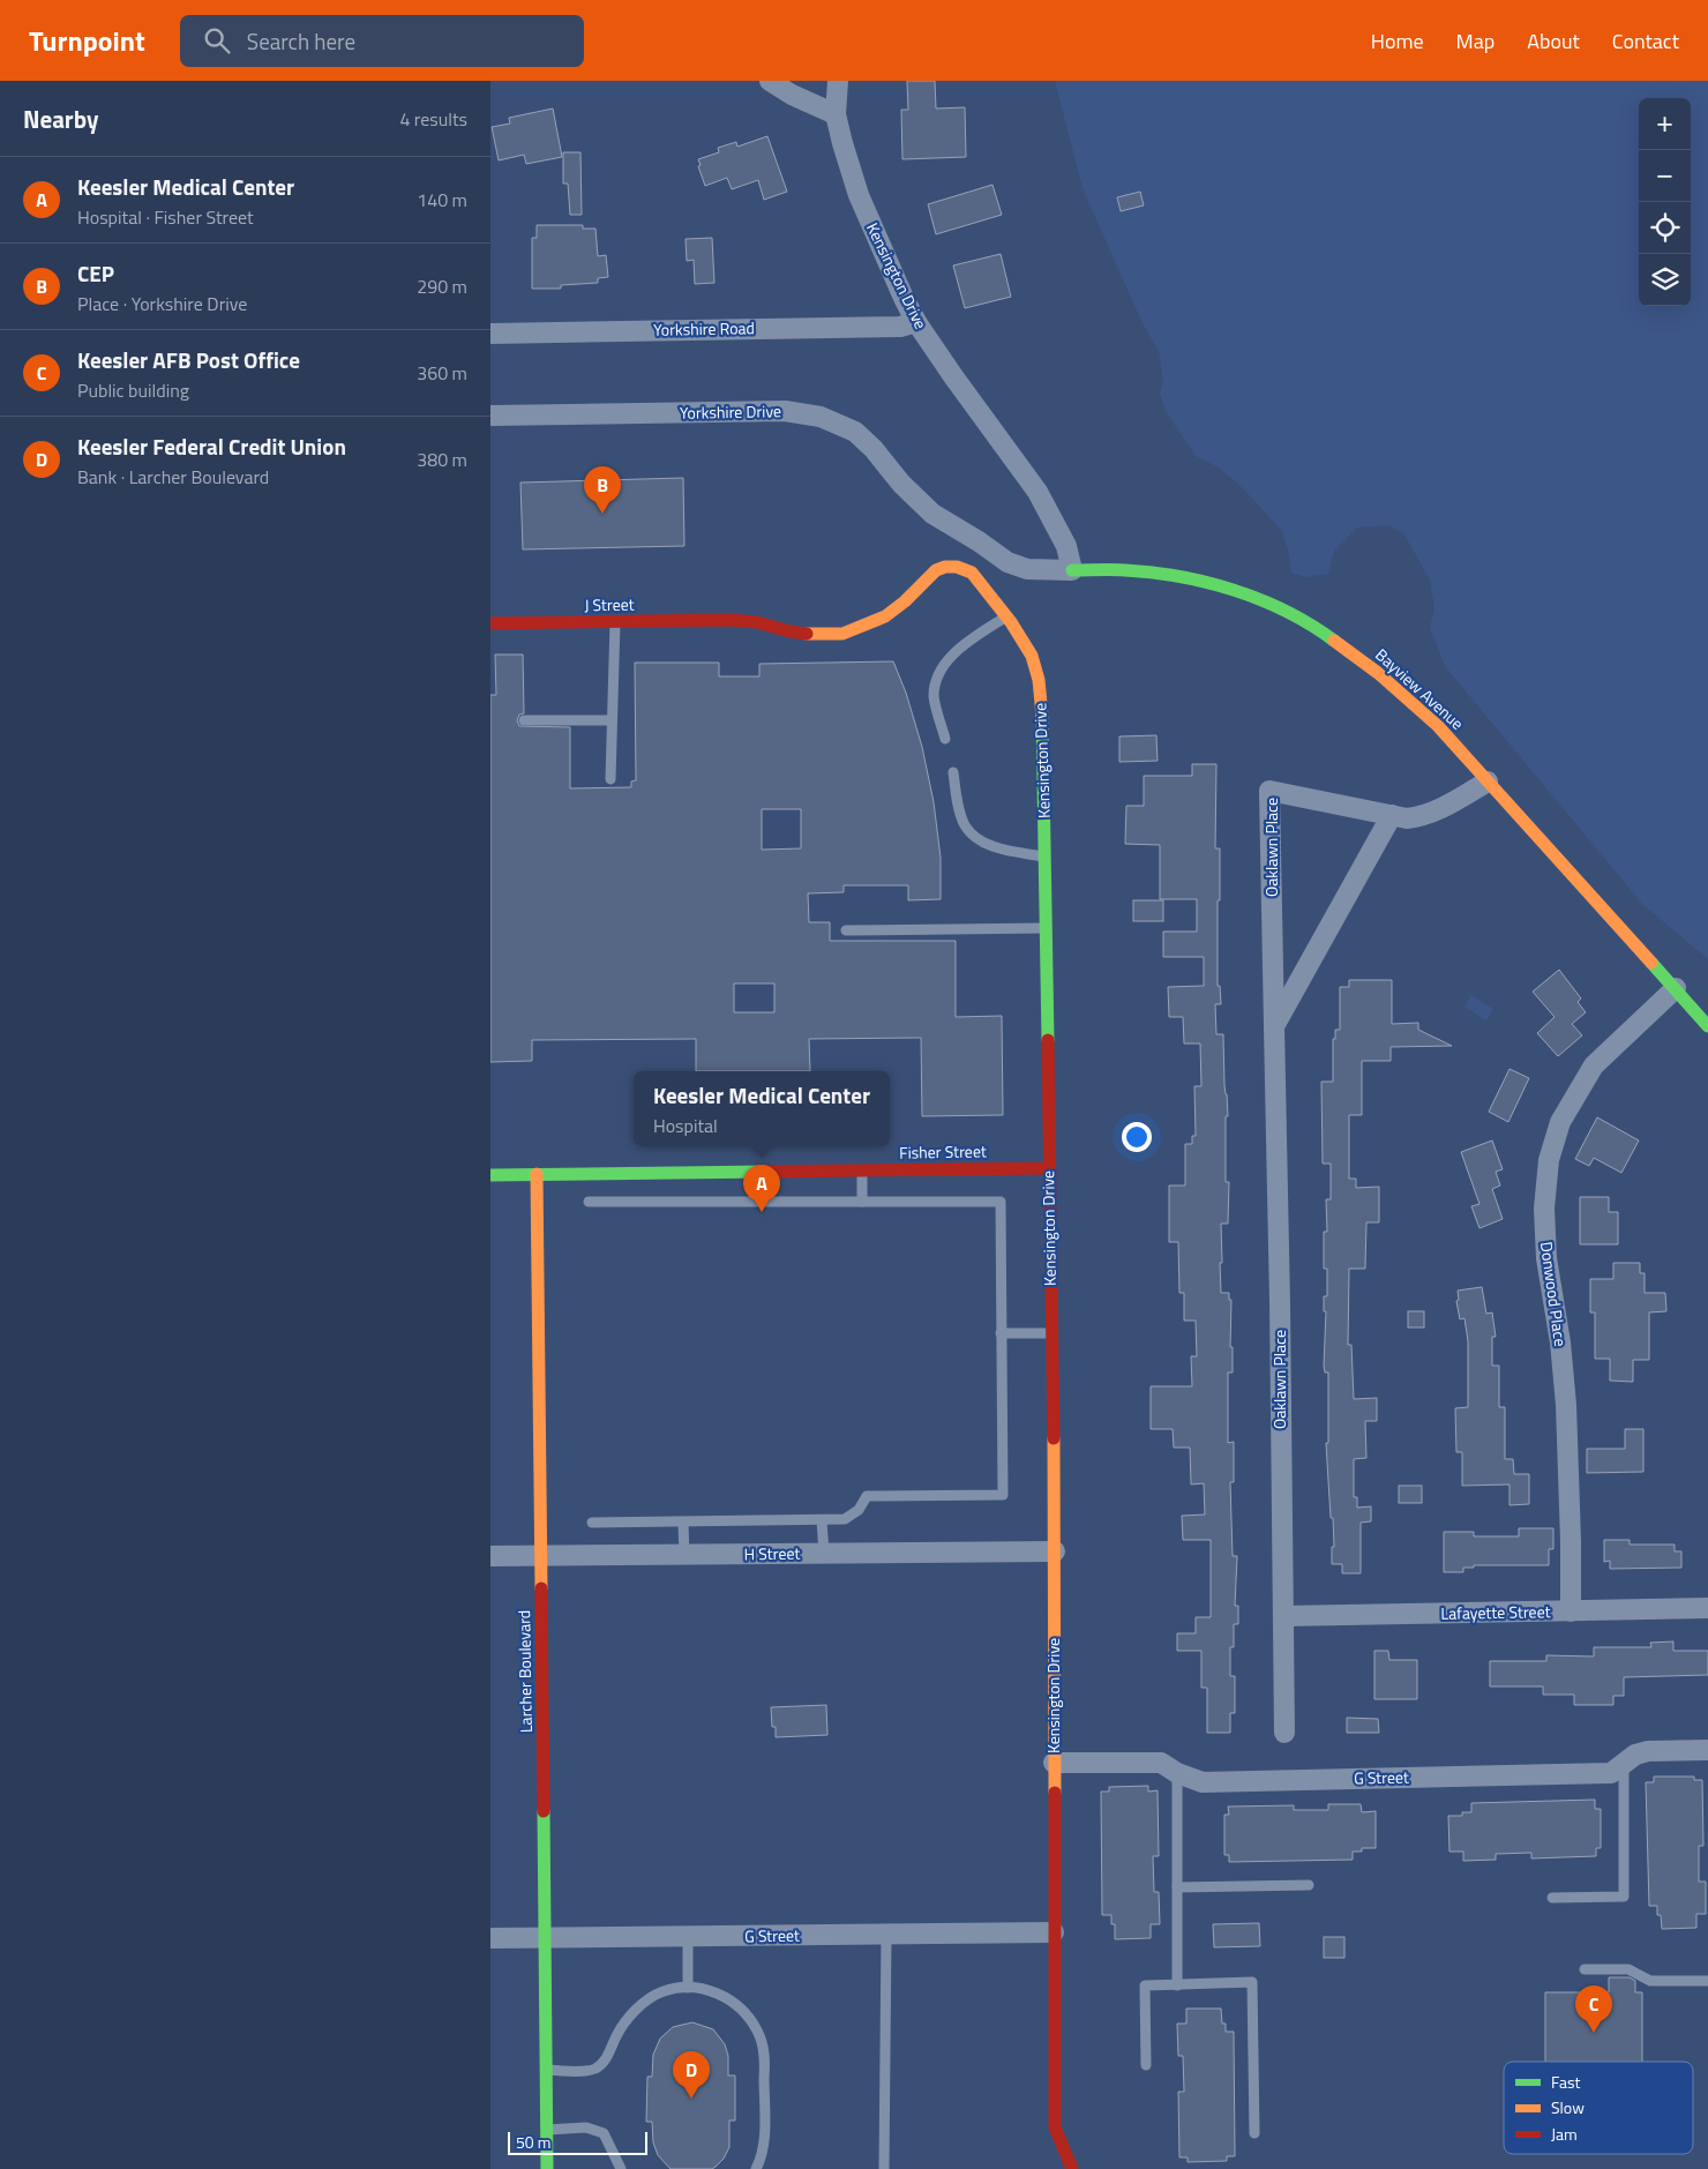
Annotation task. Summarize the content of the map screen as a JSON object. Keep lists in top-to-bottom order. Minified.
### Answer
{"streets":{"street":["Kensington Drive","Yorkshire Road","Yorkshire Drive","J Street","Bayview Avenue","Oaklawn Place","Fisher Street","Donwood Place","H Street","Lafayette Street","Larcher Boulevard","G Street"]},"crossings":[["Kensington Drive","Yorkshire Road"],["Kensington Drive","Yorkshire Drive"],["Kensington Drive","J Street"],["Kensington Drive","Bayview Avenue"],["Kensington Drive","Fisher Street"],["Kensington Drive","H Street"],["Kensington Drive","G Street"],["Yorkshire Drive","Bayview Avenue"],["Bayview Avenue","Oaklawn Place"],["Bayview Avenue","Donwood Place"],["Oaklawn Place","Lafayette Street"],["Fisher Street","Larcher Boulevard"],["Donwood Place","Lafayette Street"],["H Street","Larcher Boulevard"],["Larcher Boulevard","G Street"]],"legend":["Fast","Slow","Jam"],"scale_bar":"50 m","page":{"header":"Turnpoint","search":"Search here","nav":["Home","Map","About","Contact"],"heading":["Nearby","4 results"],"map_buttons":["+","−"],"list":[{"mark":"A","name":"Keesler Medical Center","note":"Hospital · Fisher Street","value":"140 m"},{"mark":"B","name":"CEP","note":"Place · Yorkshire Drive","value":"290 m"},{"mark":"C","name":"Keesler AFB Post Office","note":"Public building","value":"360 m"},{"mark":"D","name":"Keesler Federal Credit Union","note":"Bank · Larcher Boulevard","value":"380 m"}],"pins":["B","A","C","D"],"popup":["Keesler Medical Center","Hospital"],"scale":"50 m"}}
